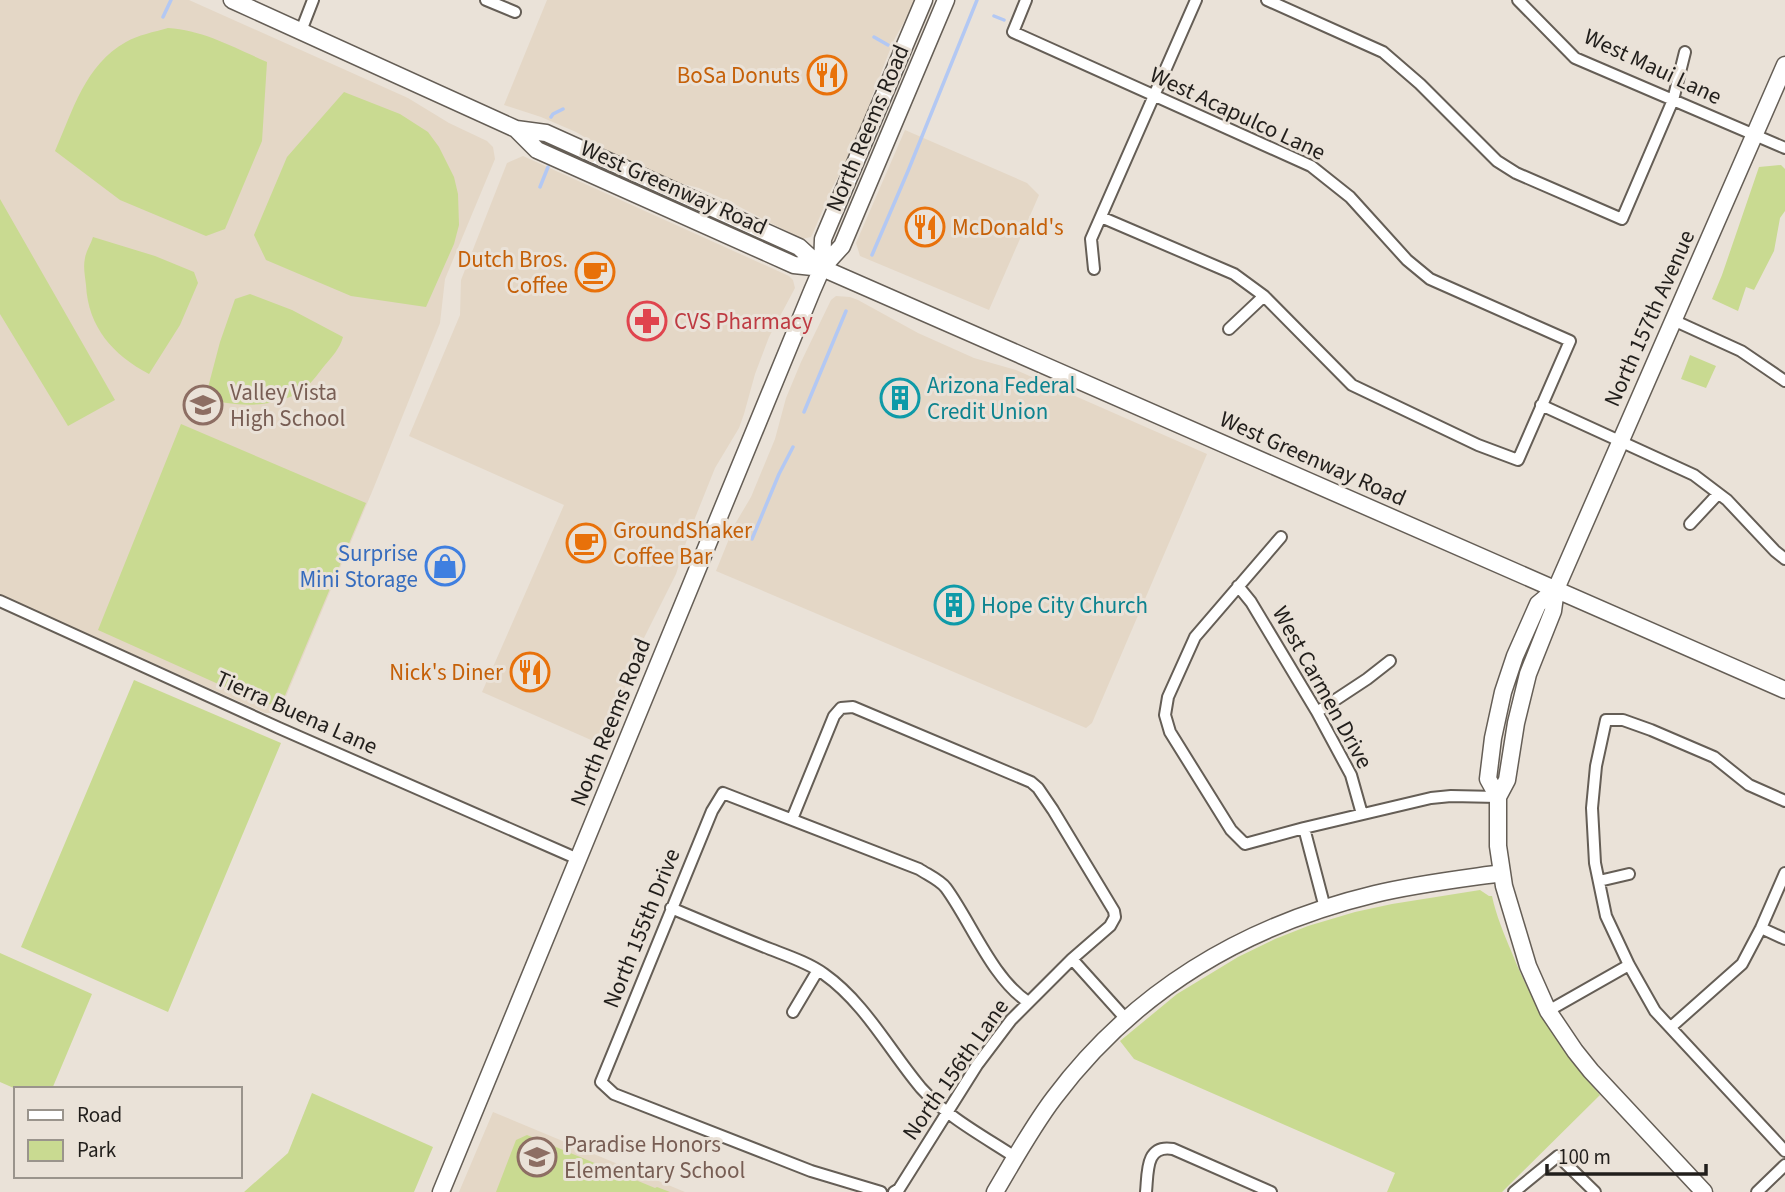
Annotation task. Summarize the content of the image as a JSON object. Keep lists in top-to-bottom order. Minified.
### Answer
{"streets":{"main road":["North Reems Road","West Greenway Road","North 157th Avenue"],"street":["West Maui Lane","West Acapulco Lane","West Carmen Drive","Tierra Buena Lane","North 155th Drive","North 156th Lane"]},"crossings":[["West Maui Lane","North 157th Avenue"],["North Reems Road","West Greenway Road"],["North Reems Road","Tierra Buena Lane"],["West Greenway Road","North 157th Avenue"],["North 155th Drive","North 156th Lane"]],"places":{"restaurant":["BoSa Donuts","McDonald's","Nick's Diner"],"cafe":["Dutch Bros. Coffee","GroundShaker Coffee Bar"],"pharmacy":["CVS Pharmacy"],"building":["Arizona Federal Credit Union","Hope City Church"],"school or university":["Valley Vista High School","Paradise Honors Elementary School"],"shop":["Surprise Mini Storage"]},"legend":["Road","Park"],"scale_bar":"100 m"}
